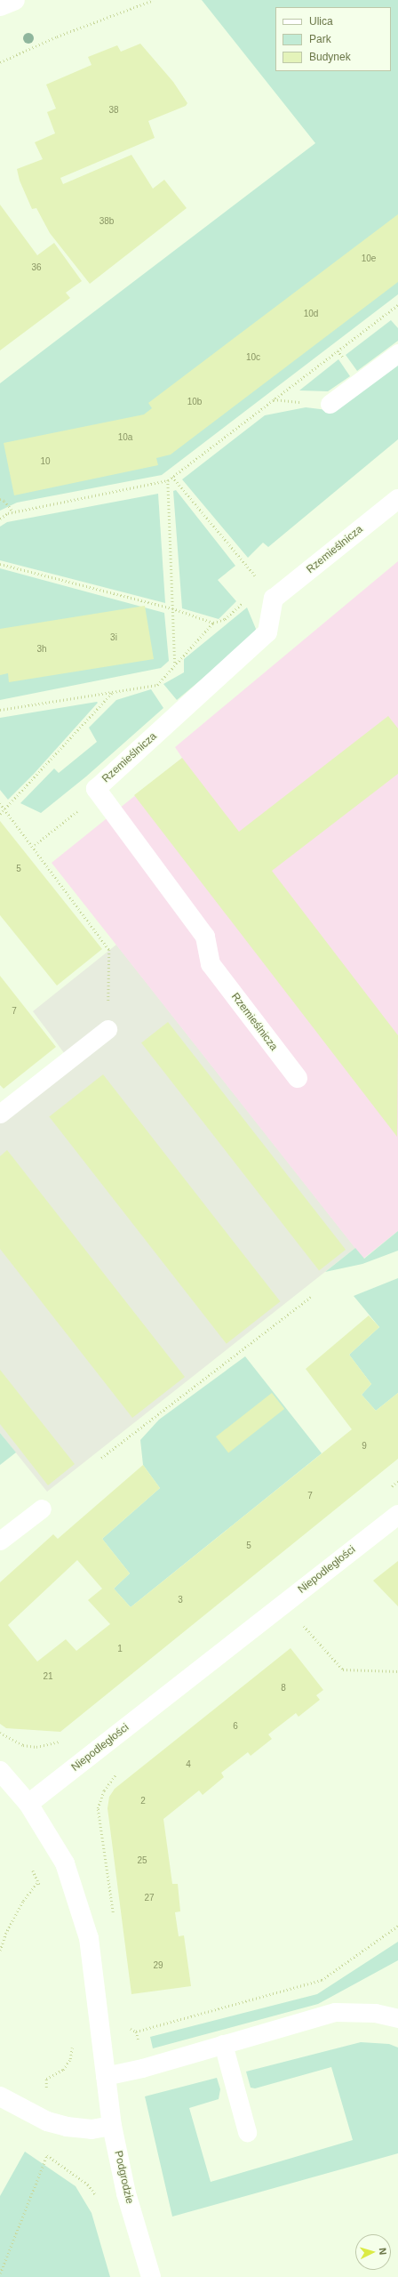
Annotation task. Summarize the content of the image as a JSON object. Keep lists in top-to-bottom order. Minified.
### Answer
{"streets":{"street":["Rzemieślnicza","Niepodległości","Podgrodzie"]},"house_numbers":["38","38b","10e","36","10d","10c","10b","10a","10","3i","3h","5","7","9","7","5","3","1","21","8","6","4","2","25","27","29"],"legend":["Ulica","Park","Budynek"],"north":"right"}
